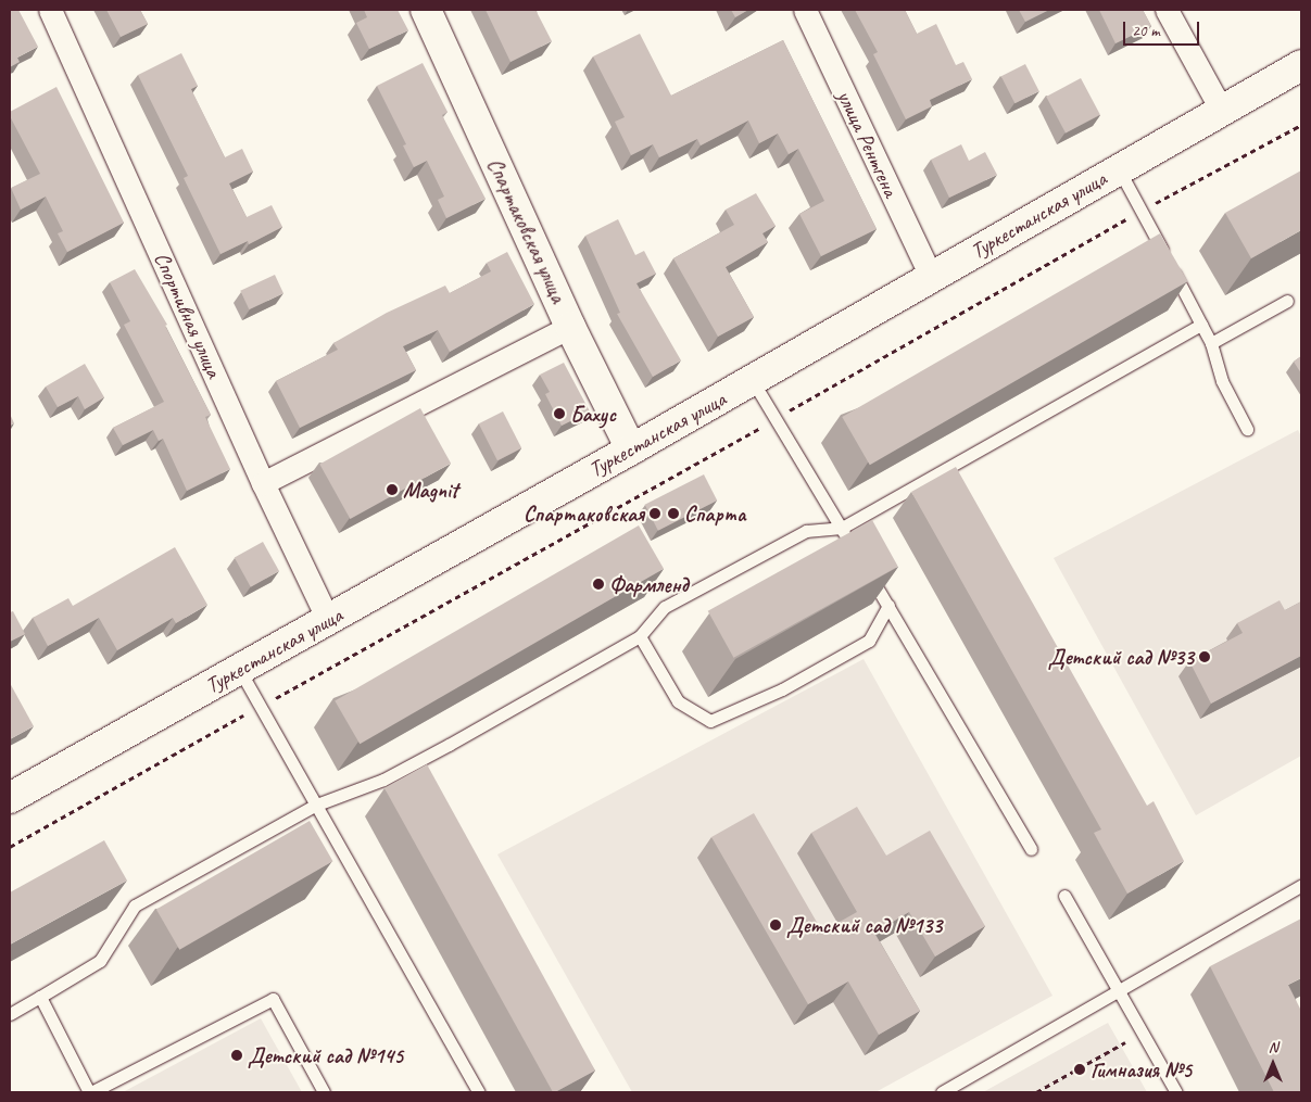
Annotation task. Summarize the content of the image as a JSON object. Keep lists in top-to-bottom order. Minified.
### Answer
{"streets":{"main road":["Туркестанская улица","Спартаковская улица"],"street":["улица Рентгена","Спортивная улица"]},"crossings":[["улица Рентгена","Туркестанская улица"],["Туркестанская улица","Спартаковская улица"],["Туркестанская улица","Спортивная улица"]],"places":["Бахус","Magnit","Спартаковская","Спарта","Фармленд","Детский сад №33","Детский сад №133","Детский сад №145","Гимназия №5"],"scale_bar":"20 m","north":"top"}
